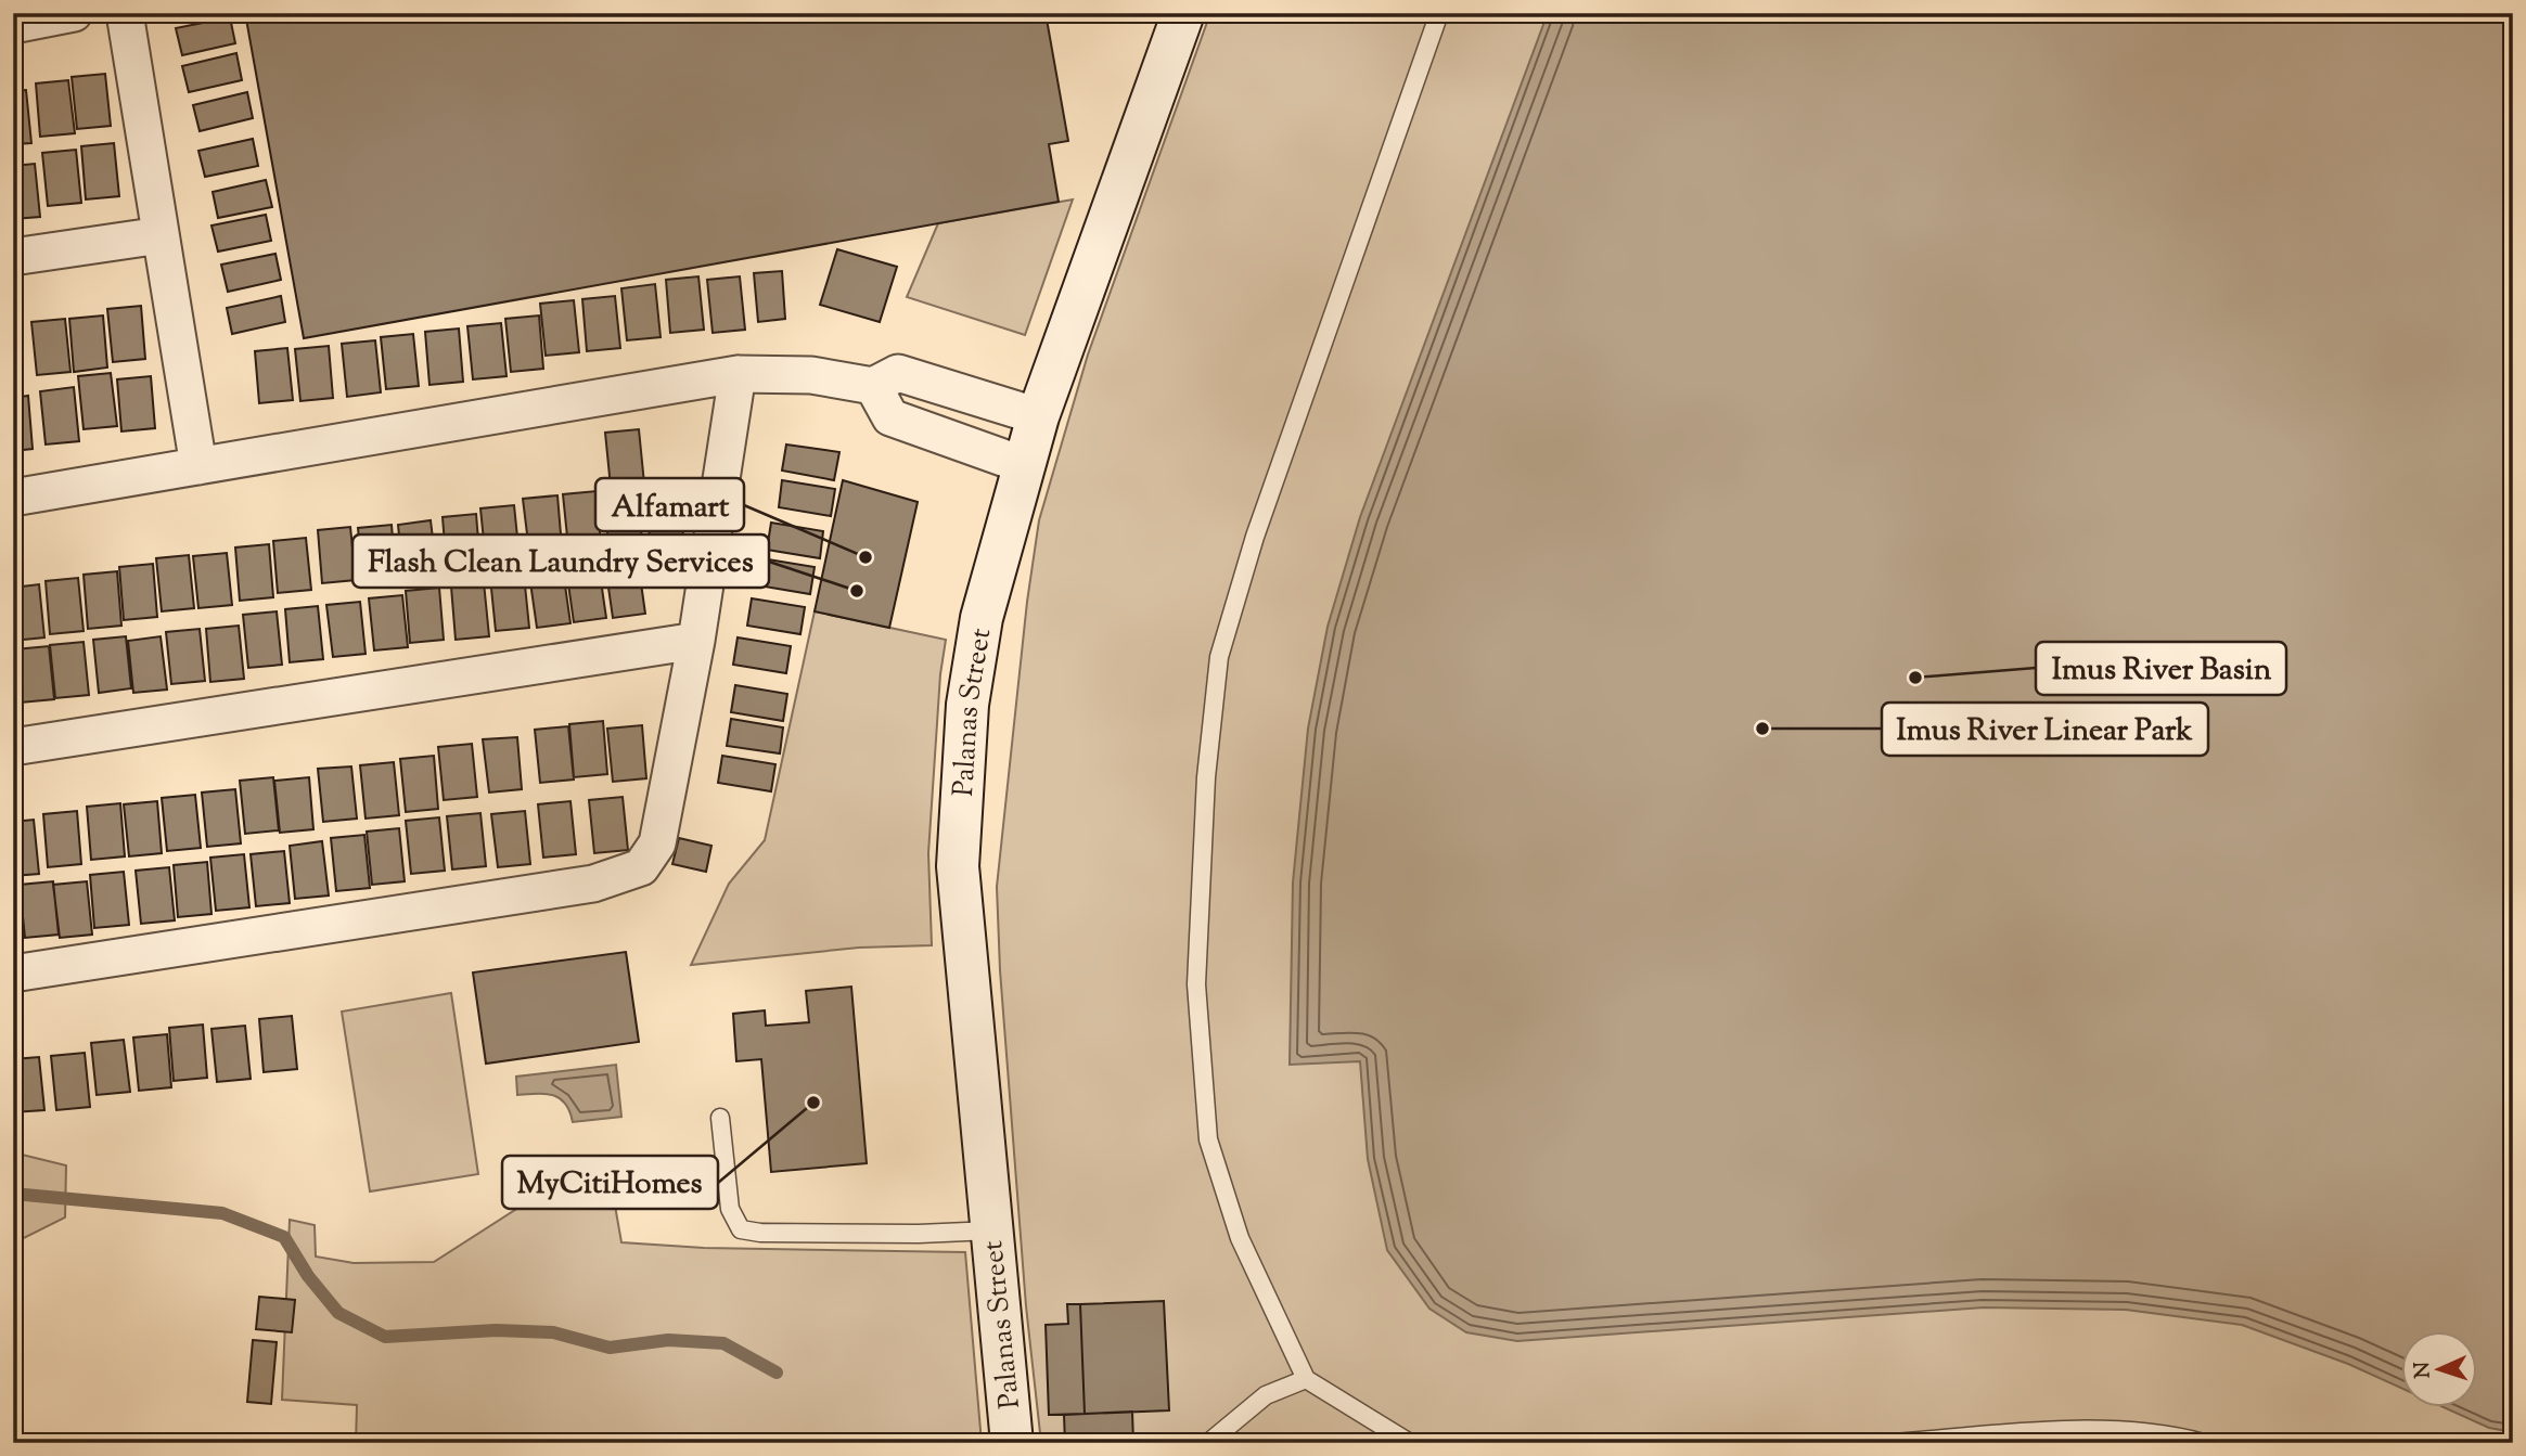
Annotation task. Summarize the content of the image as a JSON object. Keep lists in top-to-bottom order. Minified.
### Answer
{"streets":{"main road":["Palanas Street"]},"places":["Alfamart","Flash Clean Laundry Services","Imus River Basin","Imus River Linear Park","MyCitiHomes"],"north":"left"}
